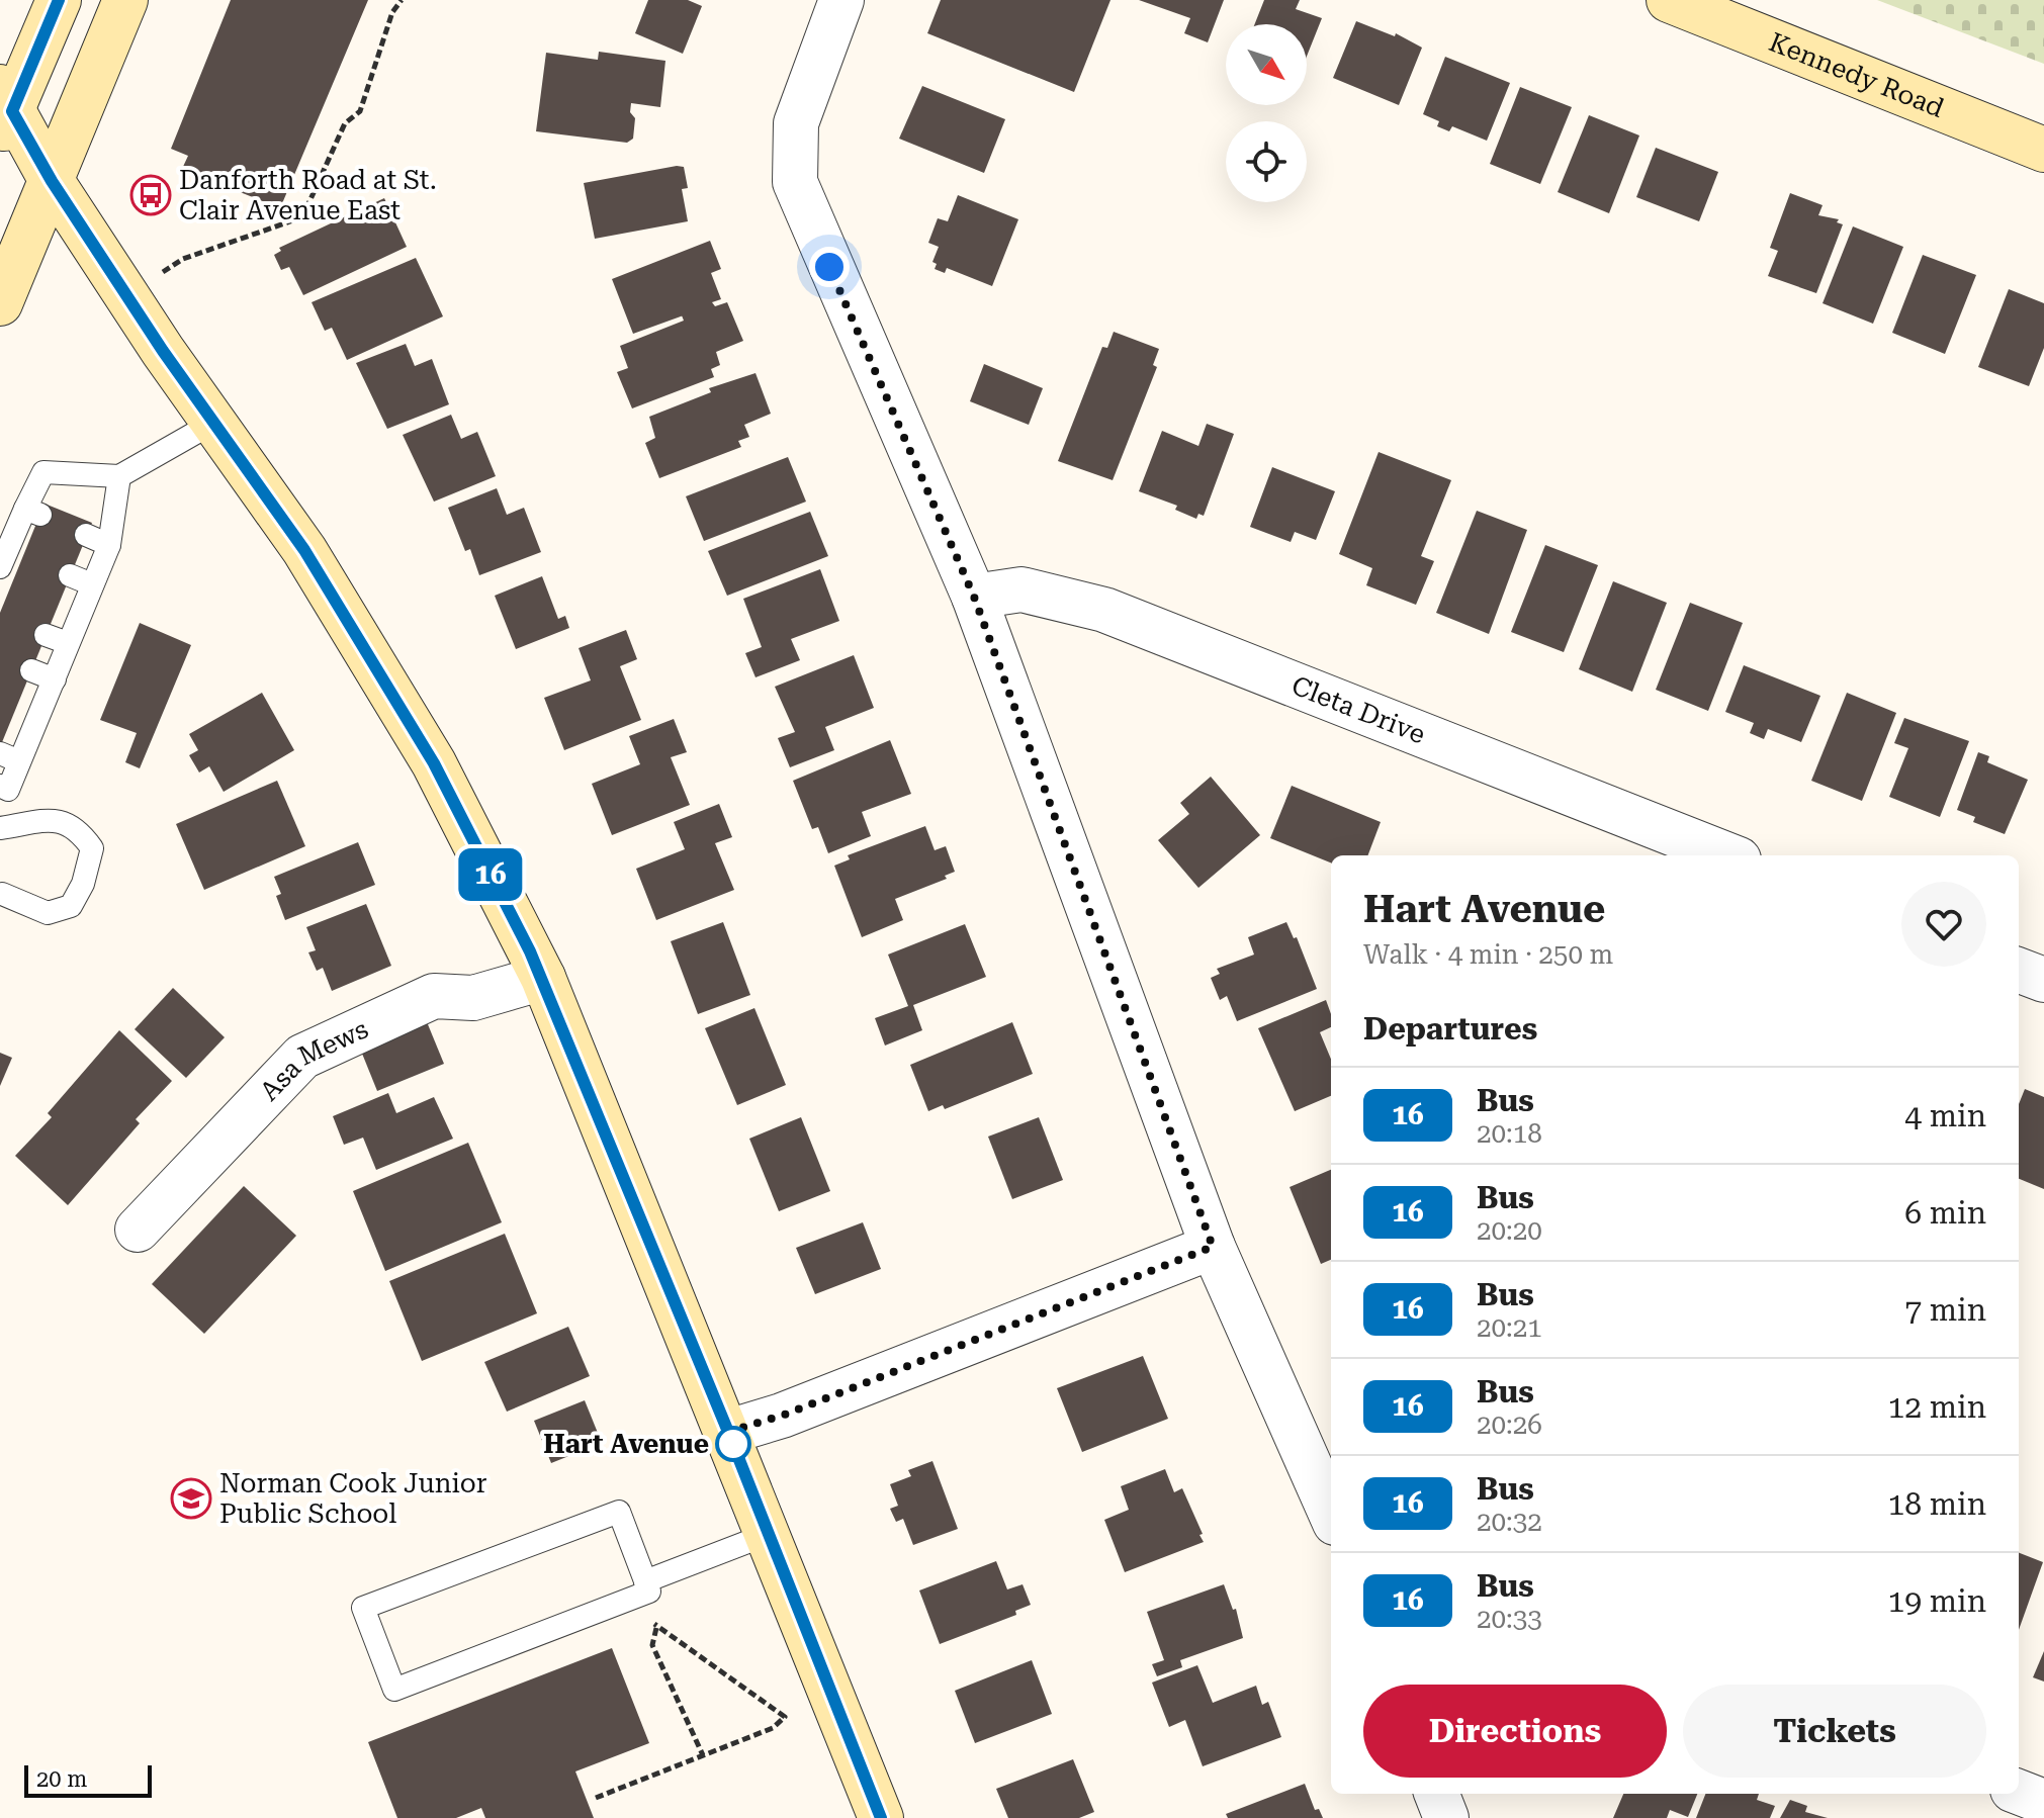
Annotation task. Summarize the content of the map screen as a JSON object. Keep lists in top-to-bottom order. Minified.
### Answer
{"streets":{"main road":["Kennedy Road"],"street":["Cleta Drive","Asa Mews"]},"places":{"bus stop":["Danforth Road at St. Clair Avenue East"],"other":["Hart Avenue"],"school or university":["Norman Cook Junior Public School"]},"lines":["bus line 16"],"scale_bar":"20 m","north":"bottom right","page":{"on_map":"16","heading":[["Hart Avenue","Walk · 4 min · 250 m"],"Departures"],"list":[{"mark":"16","name":"Bus","note":"20:18","value":"4 min"},{"mark":"16","name":"Bus","note":"20:20","value":"6 min"},{"mark":"16","name":"Bus","note":"20:21","value":"7 min"},{"mark":"16","name":"Bus","note":"20:26","value":"12 min"},{"mark":"16","name":"Bus","note":"20:32","value":"18 min"},{"mark":"16","name":"Bus","note":"20:33","value":"19 min"}],"buttons":["Directions","Tickets"],"scale":"20 m"}}
